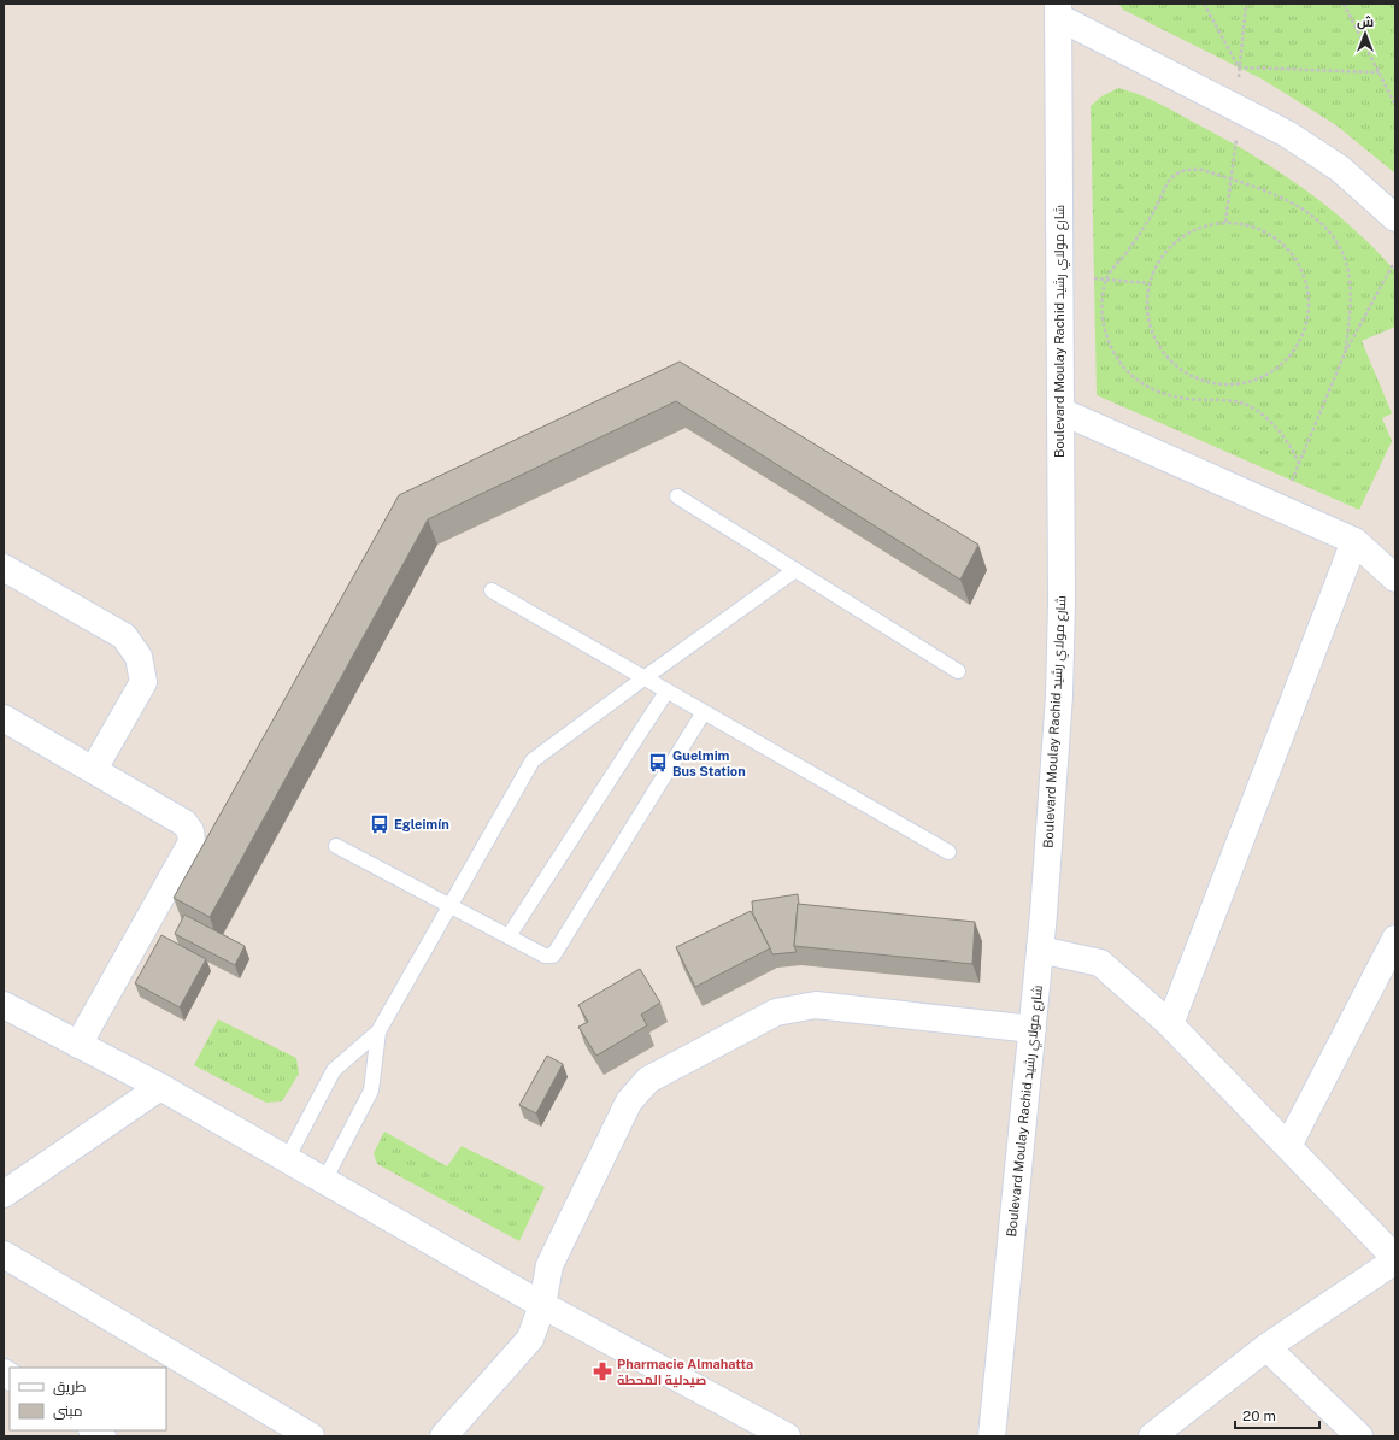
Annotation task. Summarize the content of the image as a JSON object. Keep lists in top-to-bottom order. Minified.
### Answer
{"streets":{"street":["Boulevard Moulay Rachid شارع مولاي رشيد"]},"places":{"bus stop":["Guelmim Bus Station","Egleimín"],"pharmacy":["Pharmacie Almahatta صيدلية المحطة"]},"legend":["طريق","مبنى"],"scale_bar":"20 m","north":"top"}
